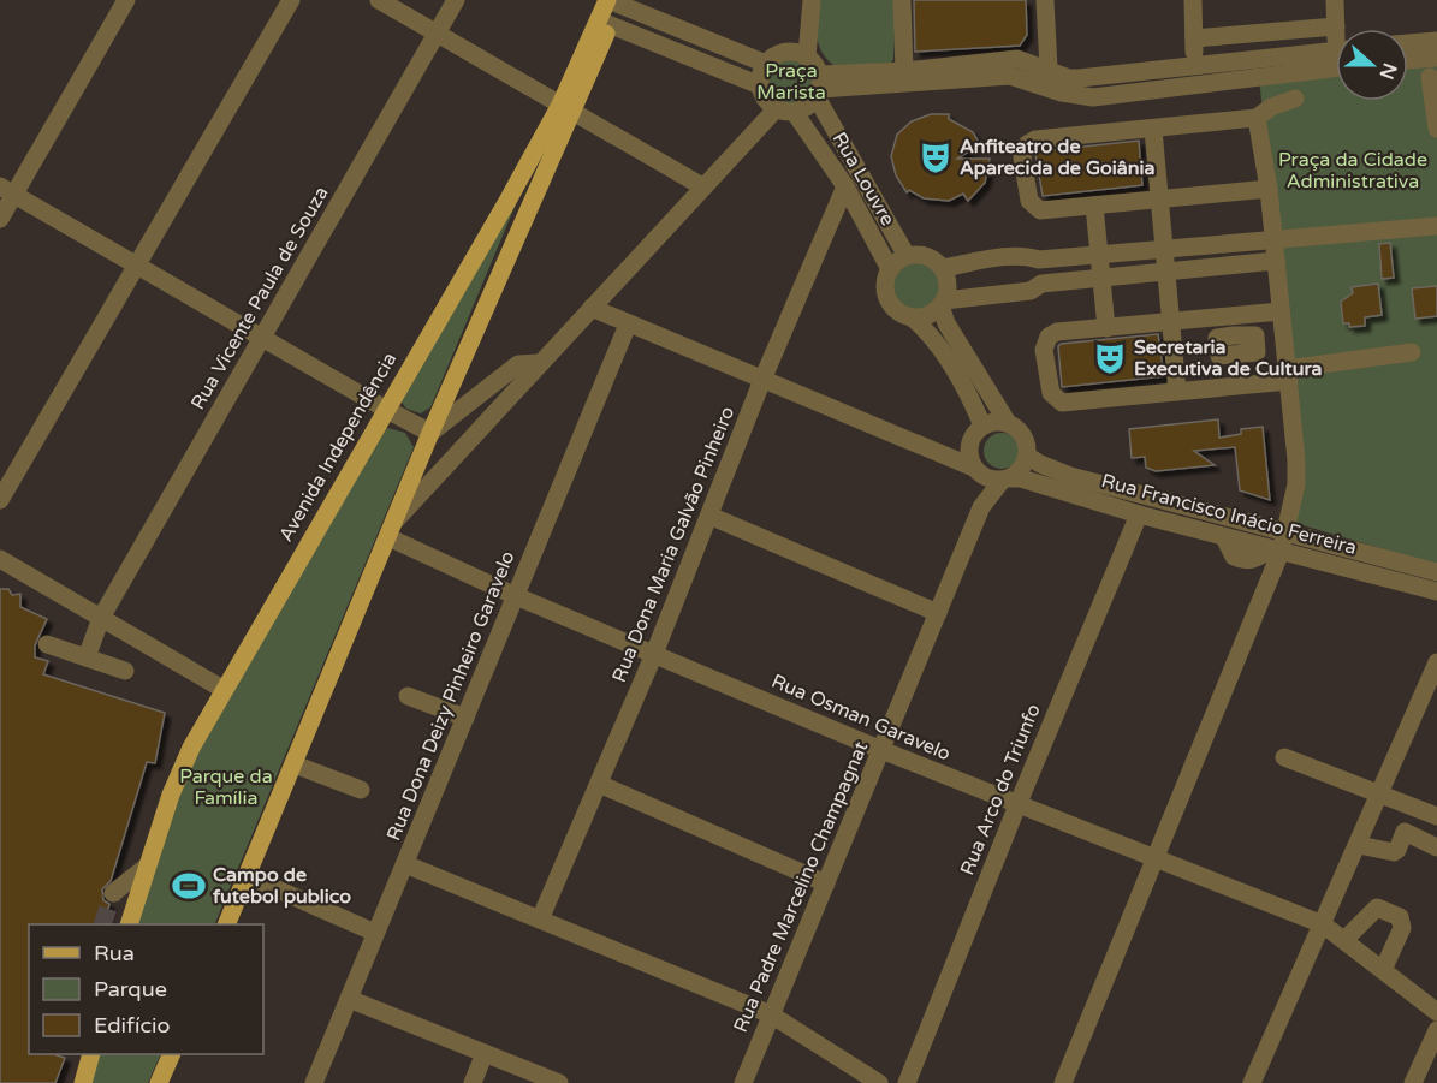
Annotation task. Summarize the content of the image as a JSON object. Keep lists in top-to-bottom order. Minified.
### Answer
{"streets":{"main road":["Avenida Independência"],"street":["Rua Louvre","Rua Vicente Paula de Souza","Rua Francisco Inácio Ferreira","Rua Dona Maria Galvão Pinheiro","Rua Dona Deizy Pinheiro Garavelo","Rua Osman Garavelo","Rua Arco do Triunfo","Rua Padre Marcelino Champagnat"]},"crossings":[["Rua Louvre","Rua Dona Maria Galvão Pinheiro"],["Avenida Independência","Rua Osman Garavelo"],["Rua Francisco Inácio Ferreira","Rua Arco do Triunfo"],["Rua Francisco Inácio Ferreira","Rua Padre Marcelino Champagnat"],["Rua Dona Maria Galvão Pinheiro","Rua Osman Garavelo"],["Rua Dona Deizy Pinheiro Garavelo","Rua Osman Garavelo"],["Rua Osman Garavelo","Rua Arco do Triunfo"],["Rua Osman Garavelo","Rua Padre Marcelino Champagnat"]],"parks":["Praça Marista","Praça da Cidade Administrativa","Parque da Família"],"places":{"theatre":["Anfiteatro de Aparecida de Goiânia","Secretaria Executiva de Cultura"],"sports":["Campo de futebol publico"]},"legend":["Rua","Parque","Edifício"],"north":"right"}
